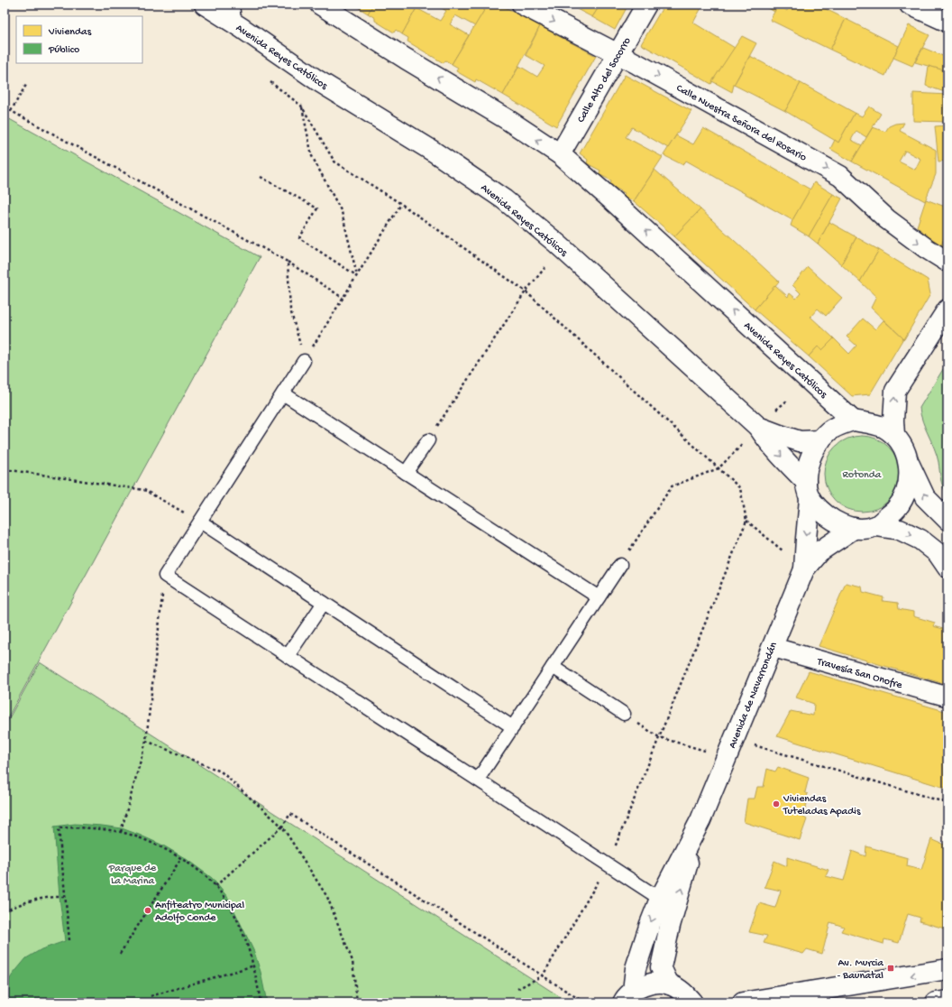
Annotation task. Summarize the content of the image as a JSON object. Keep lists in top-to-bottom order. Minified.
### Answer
{"streets":{"street":["Avenida Reyes Católicos","Calle Alto del Socorro","Calle Nuestra Señora del Rosario","Travesía San Onofre","Avenida de Navarrondán"]},"crossings":[["Avenida Reyes Católicos","Calle Alto del Socorro"],["Avenida Reyes Católicos","Avenida de Navarrondán"],["Calle Alto del Socorro","Calle Nuestra Señora del Rosario"],["Travesía San Onofre","Avenida de Navarrondán"]],"one_way":["Calle Nuestra Señora del Rosario"],"parks":["Rotonda","Parque de La Marina"],"places":{"other":["Viviendas Tuteladas Apadis","Anfiteatro Municipal Adolfo Conde"],"transit":["Av. Murcia - Baunatal"]},"legend":["Viviendas","Público"]}
